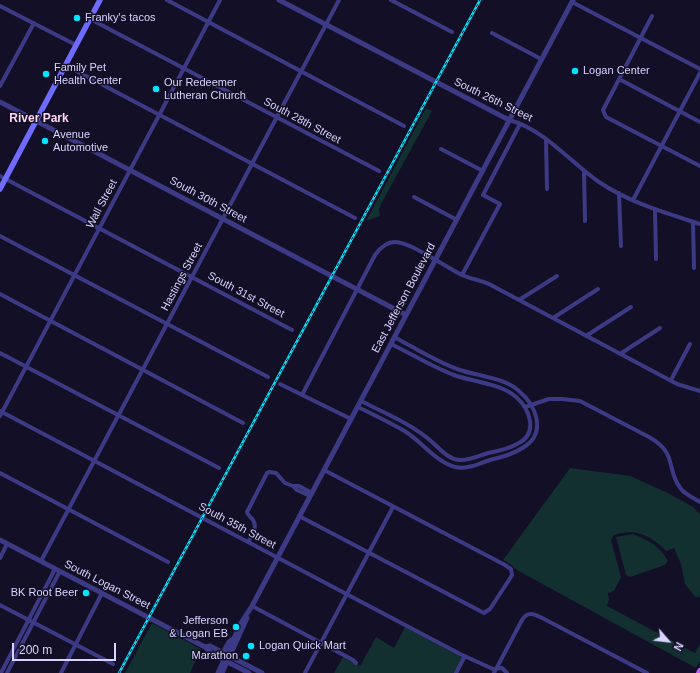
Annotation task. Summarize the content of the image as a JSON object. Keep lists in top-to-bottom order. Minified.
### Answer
{"streets":{"street":["South 26th Street","South 28th Street","South 30th Street","Wall Street","Hastings Street","South 31st Street","East Jefferson Boulevard","South 35th Street","South Logan Street"]},"crossings":[["South 26th Street","Hastings Street"],["South 26th Street","East Jefferson Boulevard"],["South 28th Street","Wall Street"],["South 28th Street","Hastings Street"],["South 30th Street","Wall Street"],["South 30th Street","Hastings Street"],["South 30th Street","East Jefferson Boulevard"],["Wall Street","South 31st Street"],["Wall Street","South 35th Street"],["Hastings Street","South 31st Street"],["Hastings Street","South 35th Street"],["Hastings Street","South Logan Street"],["East Jefferson Boulevard","South 35th Street"],["East Jefferson Boulevard","South Logan Street"]],"districts":["River Park"],"places":["Franky's tacos","Logan Center","Family Pet Health Center","Our Redeemer Lutheran Church","Avenue Automotive","BK Root Beer","Jefferson & Logan EB","Logan Quick Mart","Marathon"],"scale_bar":"200 m","north":"bottom right"}
